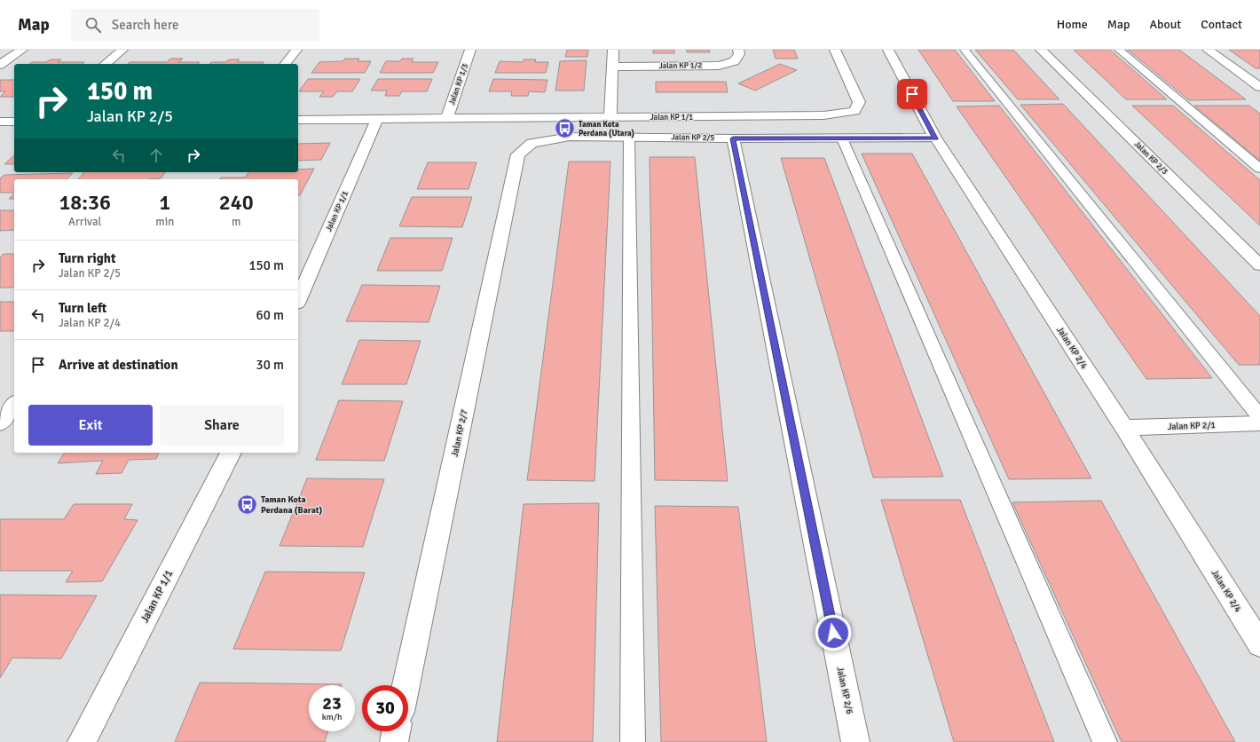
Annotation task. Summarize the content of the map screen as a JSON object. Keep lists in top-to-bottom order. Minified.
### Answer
{"streets":{"street":["Jalan KP 1/2","Jalan KP 1/3","Jalan KP 1/1","Jalan KP 2/5","Jalan KP 2/3","Jalan KP 2/4","Jalan KP 2/1","Jalan KP 2/7","Jalan KP 2/6"]},"crossings":[["Jalan KP 1/3","Jalan KP 1/1"],["Jalan KP 2/5","Jalan KP 2/4"],["Jalan KP 2/5","Jalan KP 2/7"],["Jalan KP 2/5","Jalan KP 2/6"],["Jalan KP 2/4","Jalan KP 2/1"]],"places":{"bus stop":["Taman Kota Perdana (Utara)","Taman Kota Perdana (Barat)"]},"page":{"header":"Map","search":"Search here","nav":["Home","Map","About","Contact"],"turn":["150 m","Jalan KP 2/5"],"eta":["18:36","Arrival","1","min","240","m"],"list":[{"name":"Turn right","note":"Jalan KP 2/5","value":"150 m"},{"name":"Turn left","note":"Jalan KP 2/4","value":"60 m"},{"name":"Arrive at destination","value":"30 m"}],"buttons":["Exit","Share"],"speed":"23 km/h","limit":"30"}}
